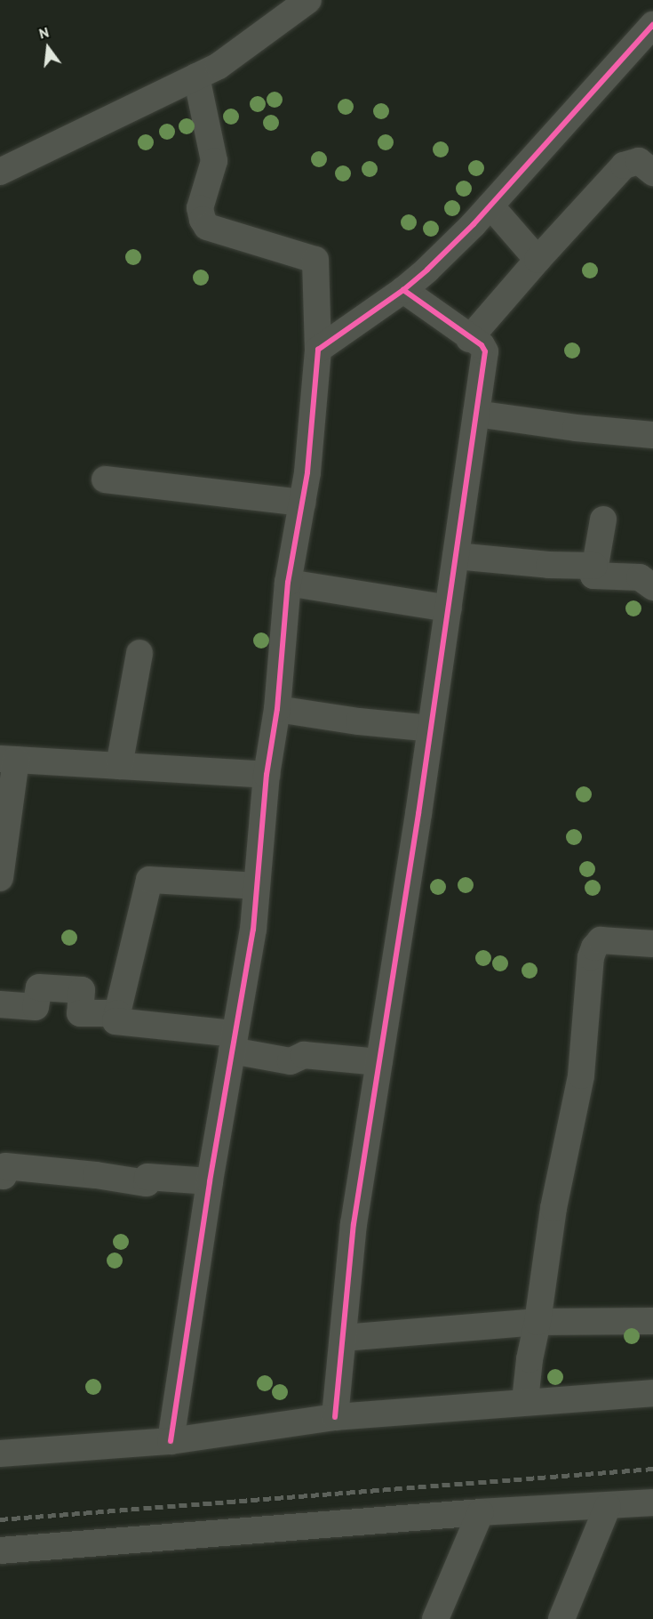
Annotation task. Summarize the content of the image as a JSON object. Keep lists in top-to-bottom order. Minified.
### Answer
{"north":"top"}
